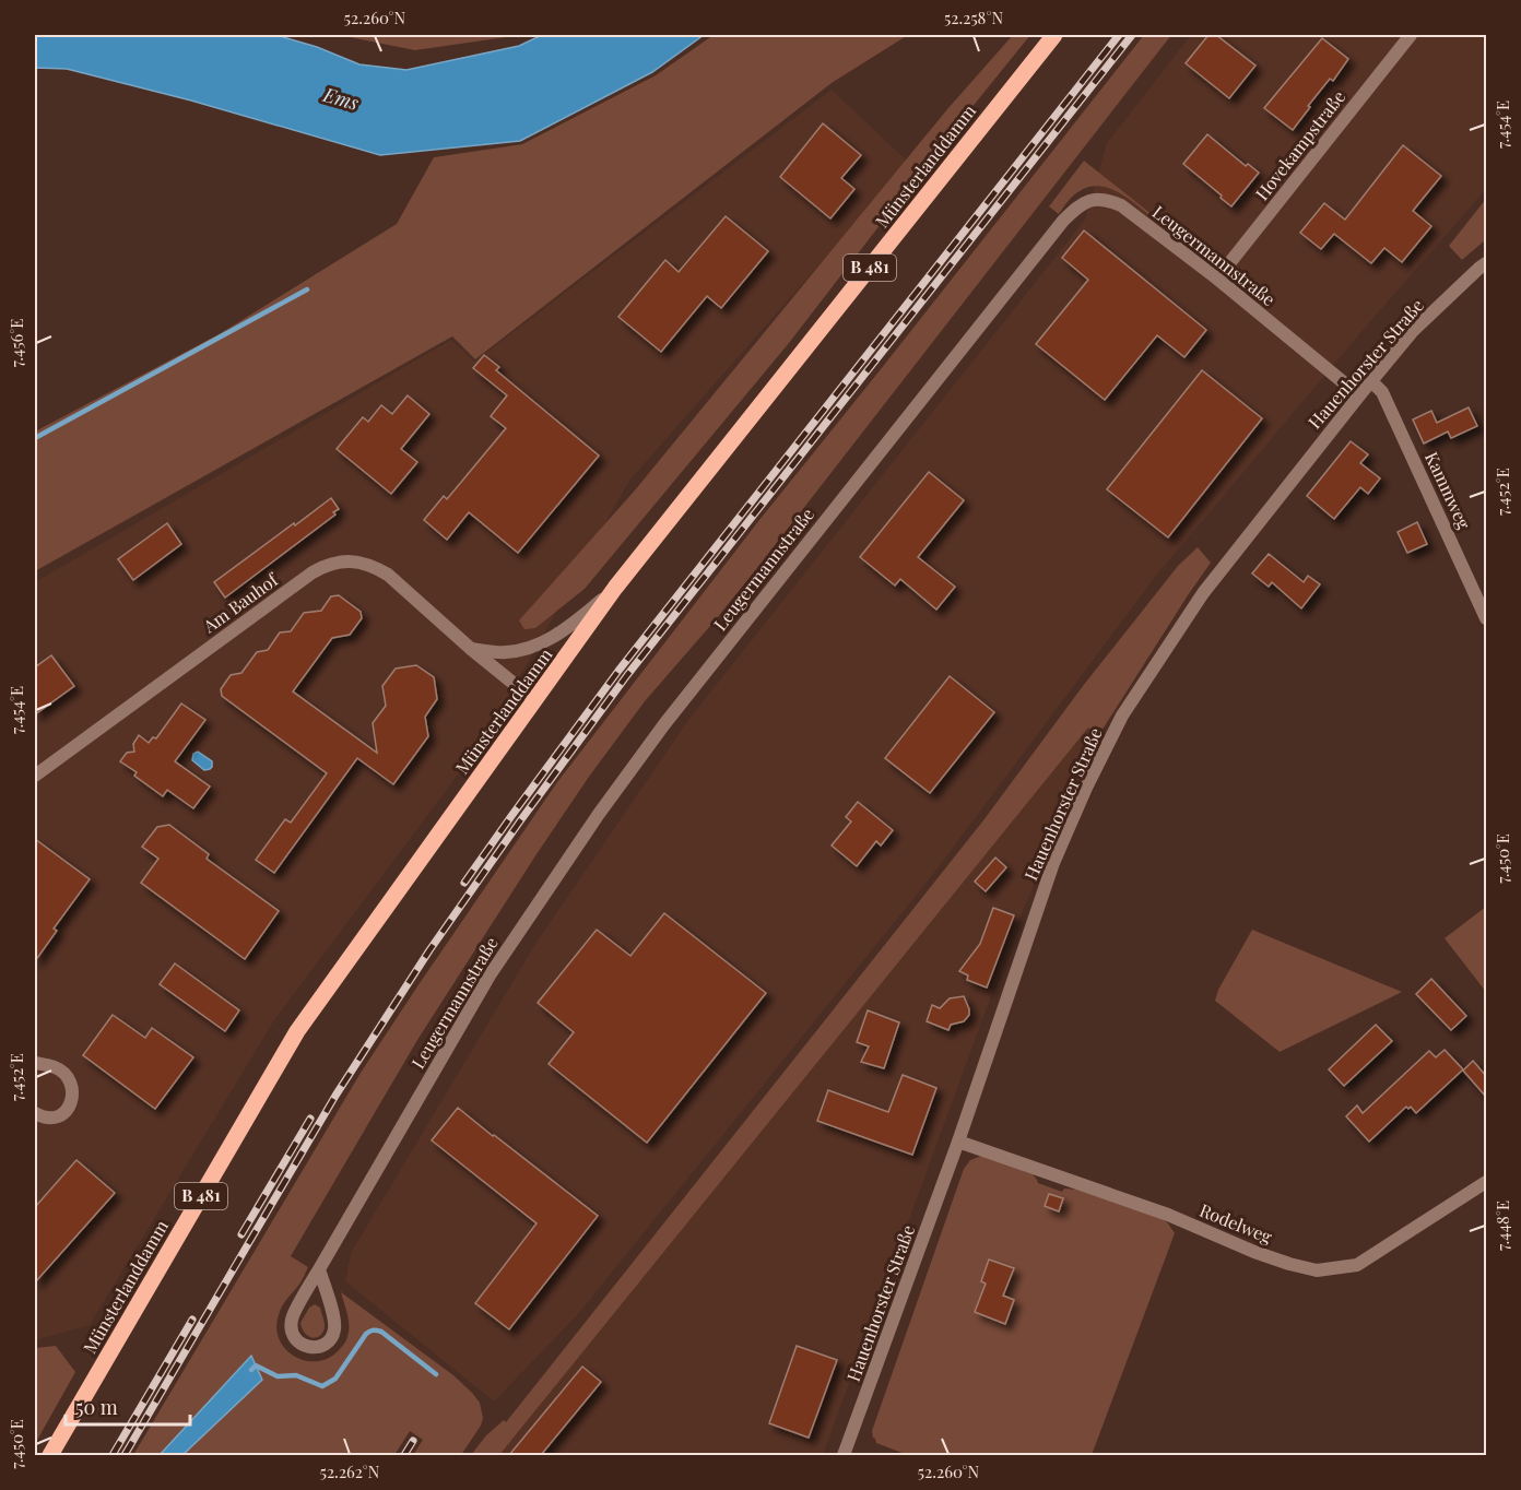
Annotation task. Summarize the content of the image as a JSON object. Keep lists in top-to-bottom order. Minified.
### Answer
{"streets":{"main road":["Münsterlanddamm","B 481"],"street":["Hovekampstraße","Leugermannstraße","Hauenhorster Straße","Kammweg","Am Bauhof","Rodelweg"]},"crossings":[["Hovekampstraße","Leugermannstraße"],["Münsterlanddamm","Am Bauhof"],["Leugermannstraße","Hauenhorster Straße"],["Hauenhorster Straße","Kammweg"],["Hauenhorster Straße","Rodelweg"]],"water":["Ems"],"scale_bar":"50 m","coordinates":["52.260°N","52.258°N","7.454°E","7.456°E","7.452°E","7.450°E","7.448°E","52.262°N"]}
